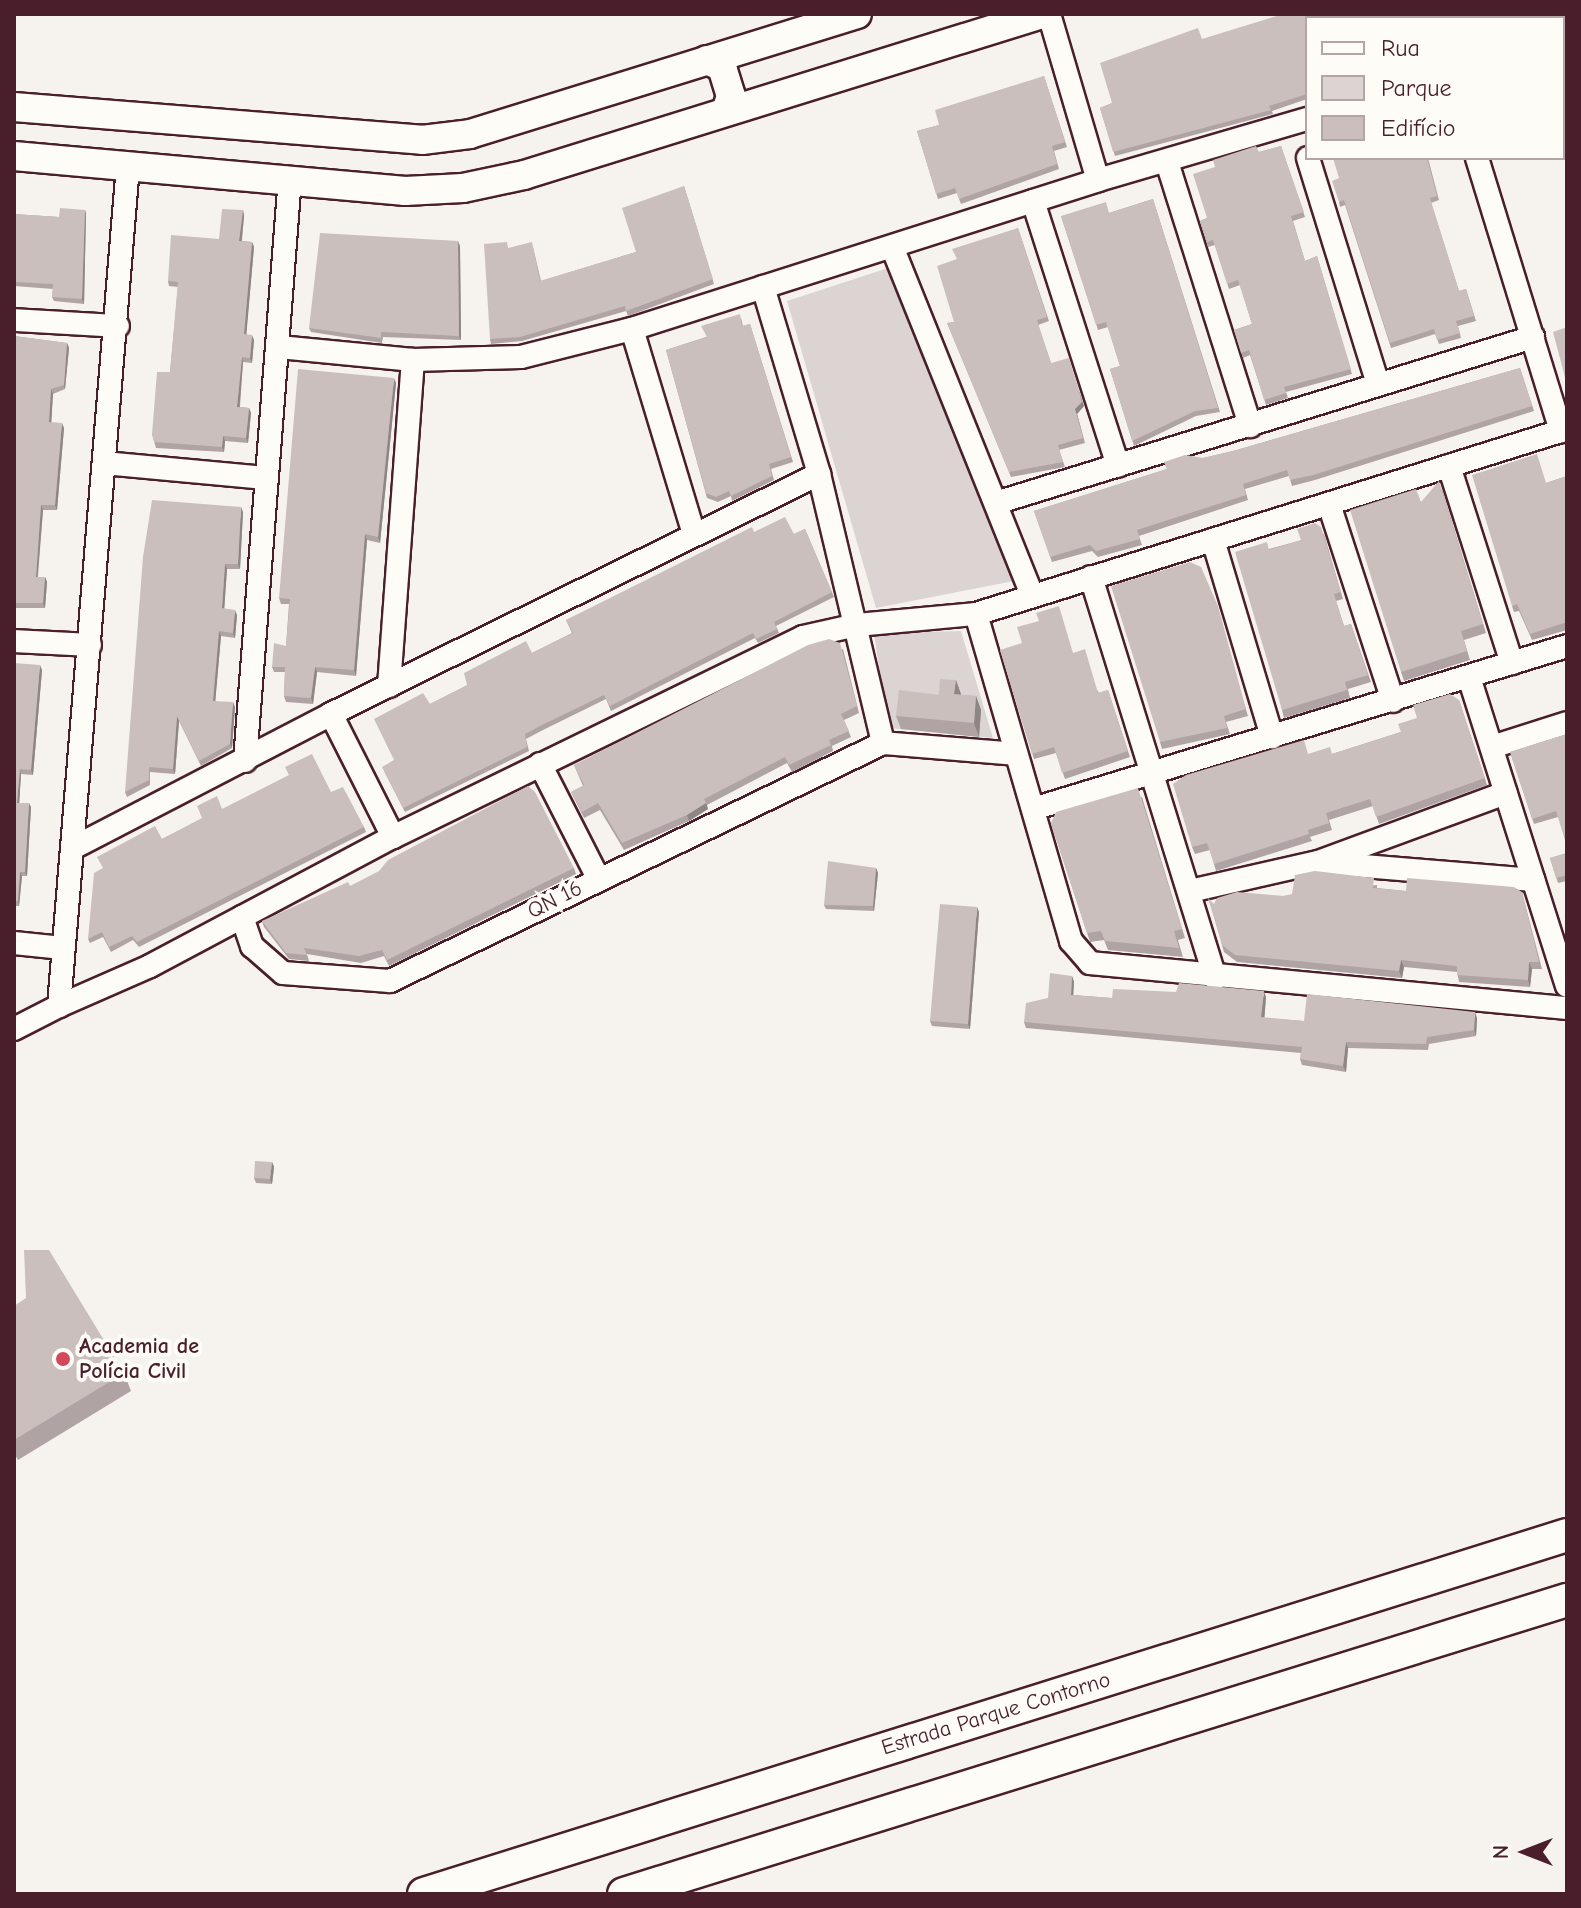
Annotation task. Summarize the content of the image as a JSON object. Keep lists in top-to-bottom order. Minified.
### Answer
{"streets":{"highway":["Estrada Parque Contorno"],"street":["QN 16"]},"places":["Academia de Polícia Civil"],"legend":["Rua","Parque","Edifício"],"north":"left"}
